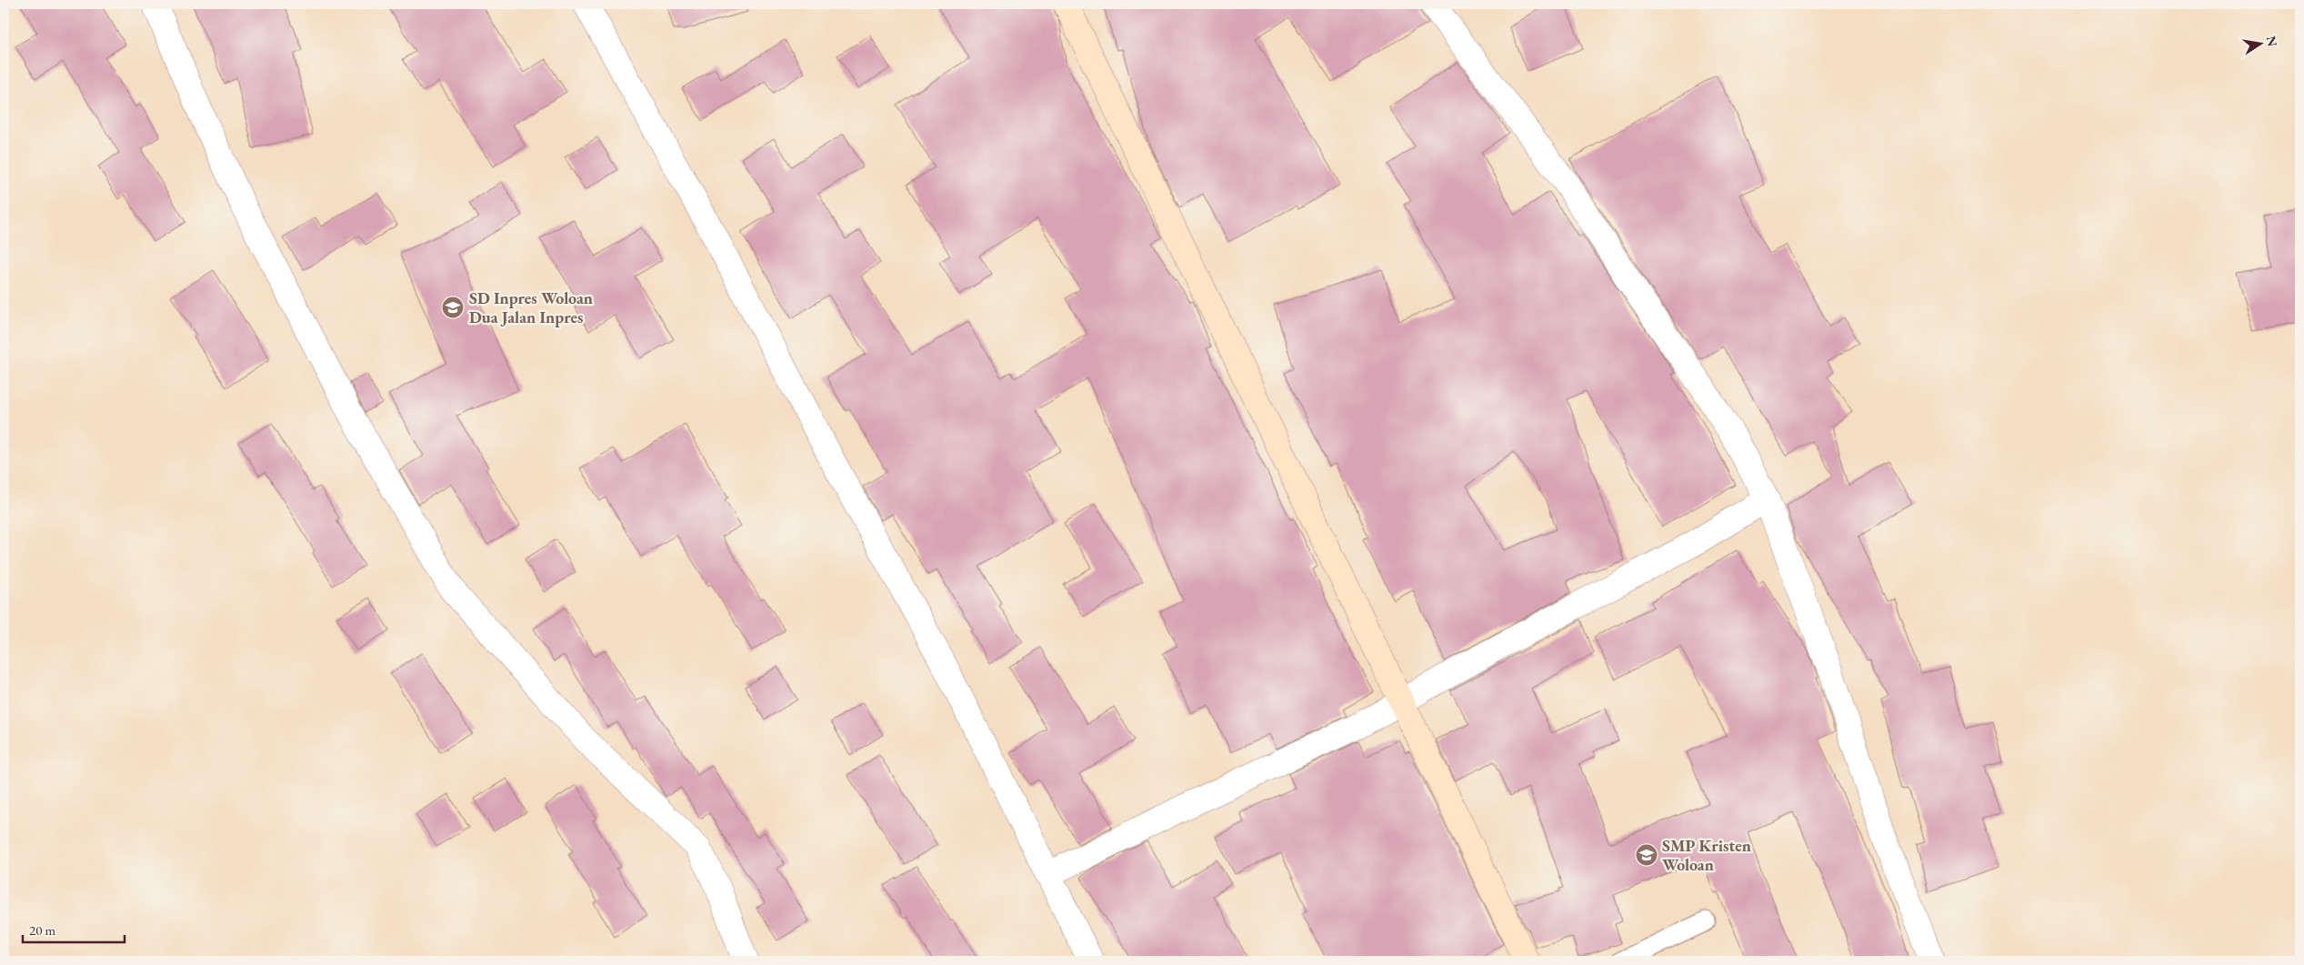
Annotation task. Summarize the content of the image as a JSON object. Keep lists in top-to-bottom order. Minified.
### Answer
{"places":{"school or university":["SD Inpres Woloan Dua Jalan Inpres","SMP Kristen Woloan"]},"scale_bar":"20 m","north":"right"}
